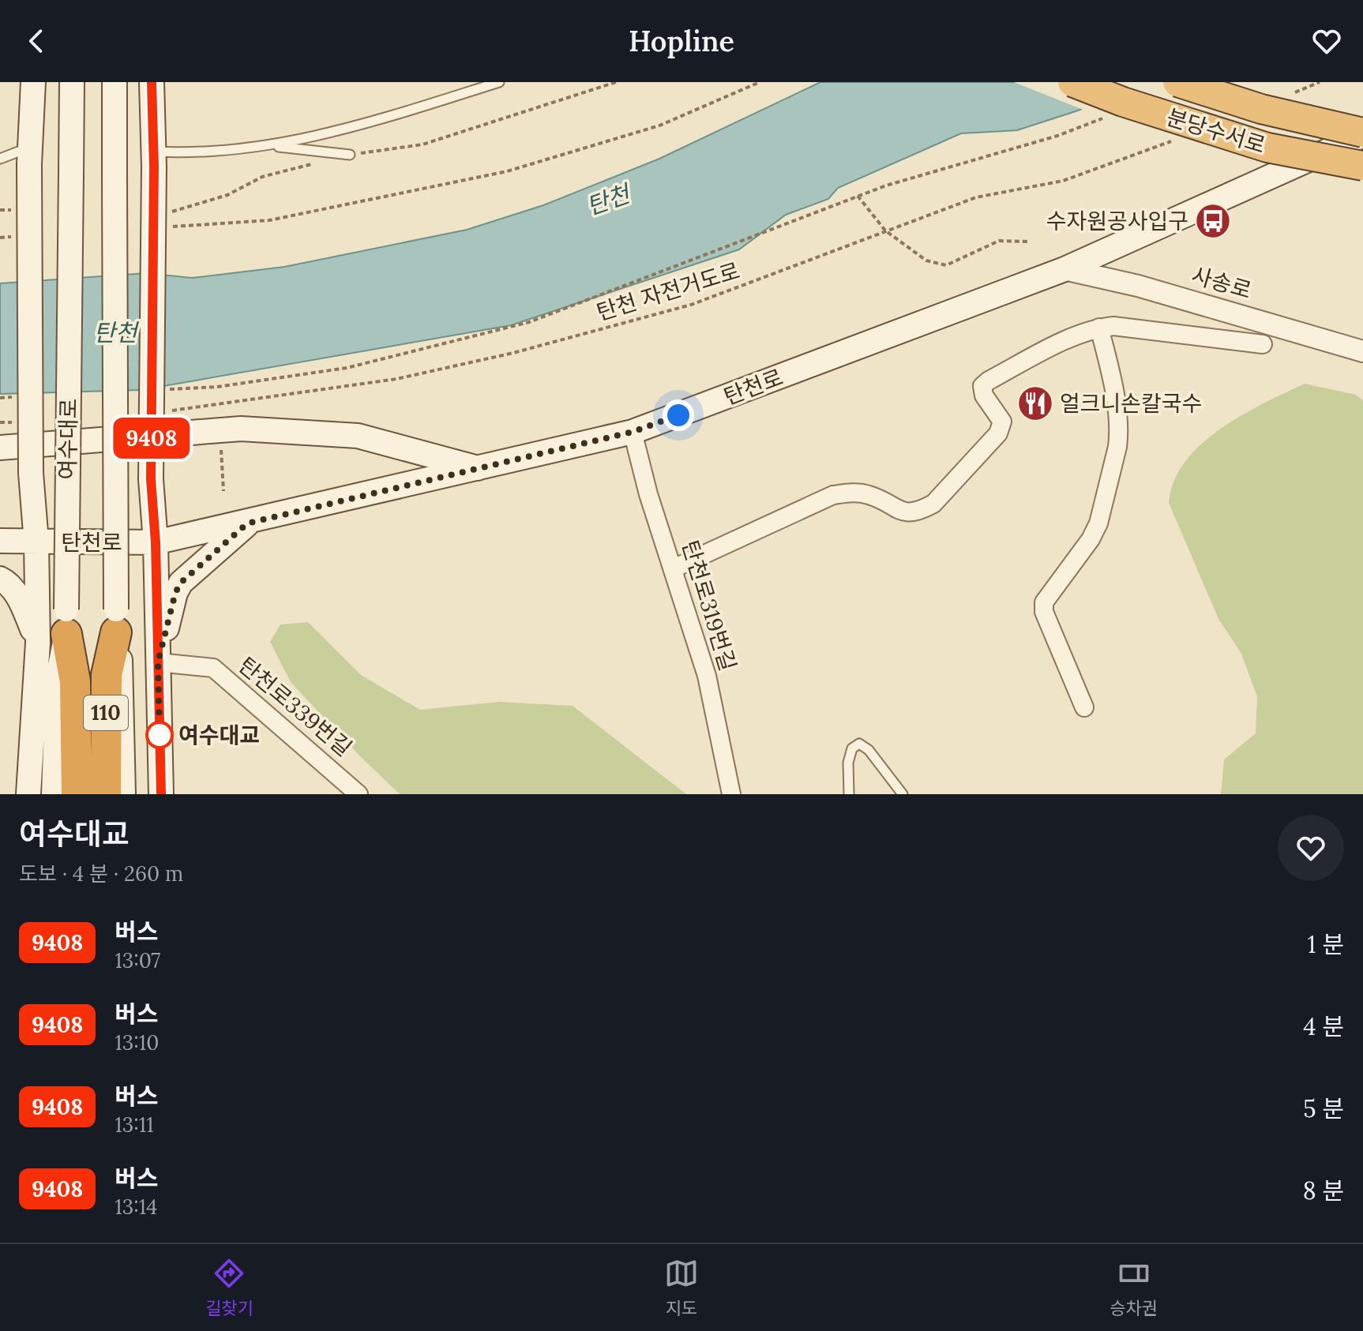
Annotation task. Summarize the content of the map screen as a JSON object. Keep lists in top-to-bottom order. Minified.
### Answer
{"streets":{"highway":["분당수서로","110"],"main road":["탄천로","여수대로"],"street":["사송로","탄천로319번길","탄천로339번길"],"path":["탄천 자전거도로"]},"crossings":[["분당수서로","탄천로"],["사송로","탄천로"],["탄천로","탄천로319번길"],["여수대로","110"]],"water":["탄천"],"places":{"bus stop":["수자원공사입구"],"restaurant":["얼크니손칼국수"],"other":["여수대교"]},"lines":["bus line 9408"],"page":{"header":"Hopline","on_map":"9408","heading":["여수대교","도보 · 4 분 · 260 m"],"list":[{"mark":"9408","name":"버스","note":"13:07","value":"1 분"},{"mark":"9408","name":"버스","note":"13:10","value":"4 분"},{"mark":"9408","name":"버스","note":"13:11","value":"5 분"},{"mark":"9408","name":"버스","note":"13:14","value":"8 분"}],"tabs":["길찾기","지도","승차권"]}}
